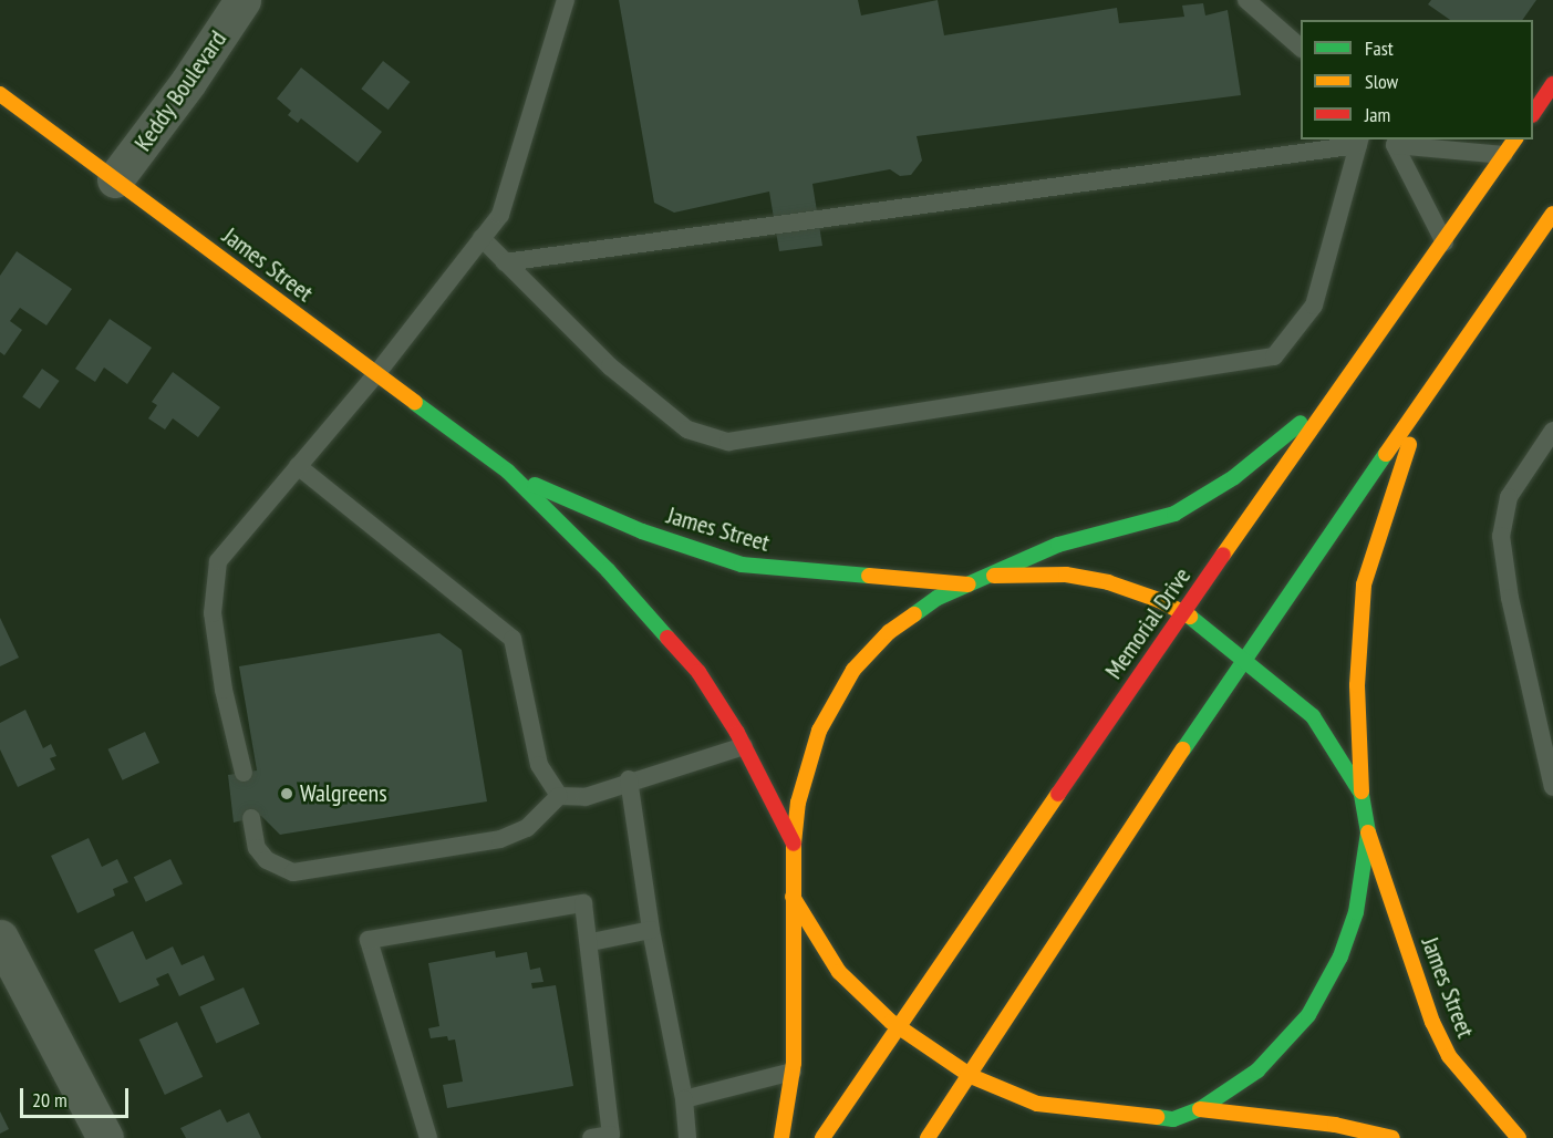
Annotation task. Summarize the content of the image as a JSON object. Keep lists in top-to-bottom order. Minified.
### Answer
{"streets":{"main road":["James Street","Memorial Drive"],"street":["Keddy Boulevard"]},"crossings":[["Keddy Boulevard","James Street"]],"places":["Walgreens"],"legend":["Fast","Slow","Jam"],"scale_bar":"20 m"}
